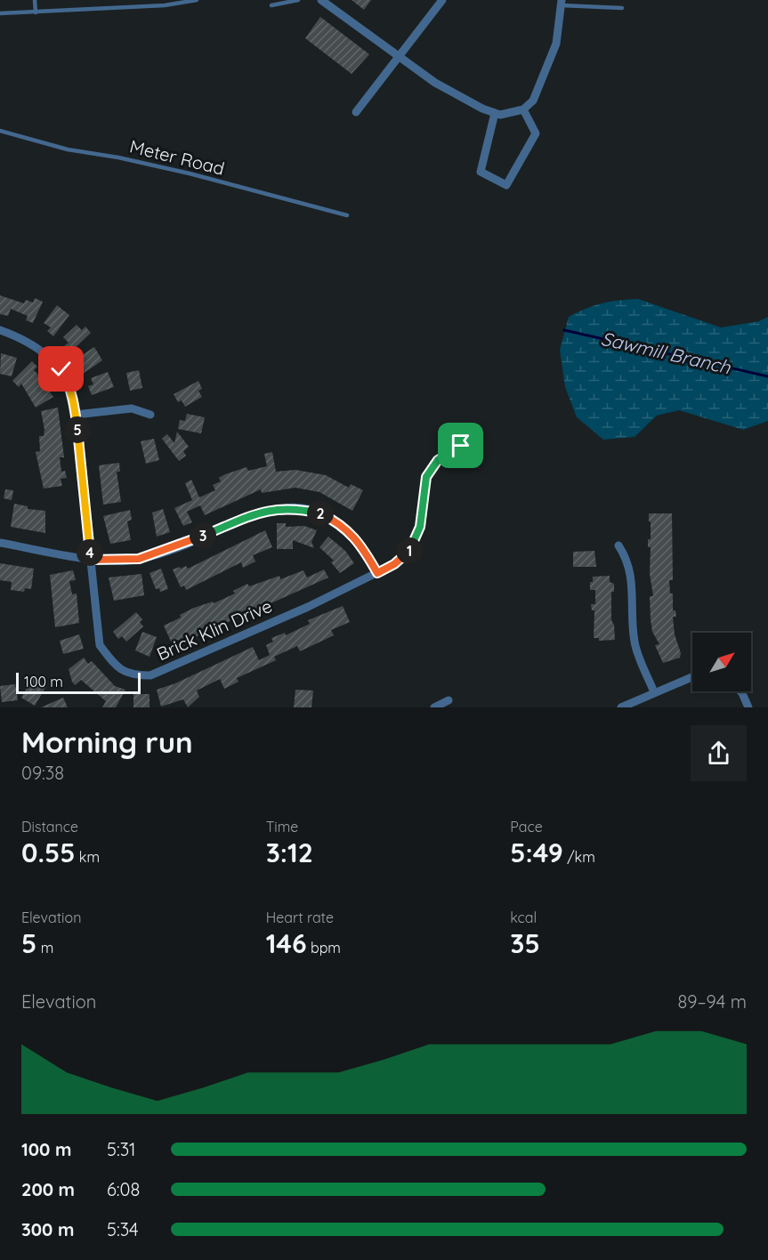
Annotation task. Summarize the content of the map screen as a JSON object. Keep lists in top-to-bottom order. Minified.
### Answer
{"streets":{"street":["Brick Klin Drive"],"lane":["Meter Road"]},"water":["Sawmill Branch"],"scale_bar":"100 m","north":"top right","page":{"pins":["5","2","3","1","4"],"scale":"100 m","heading":["Morning run","09:38"],"stats":[["Distance","0.55 km"],["Time","3:12"],["Pace","5:49 /km"],["Elevation","5 m"],["Heart rate","146 bpm"],["kcal","35"]],"chart":["Elevation","89–94 m"],"list":[{"name":"100 m","note":"5:31"},{"name":"200 m","note":"6:08"},{"name":"300 m","note":"5:34"}]}}
